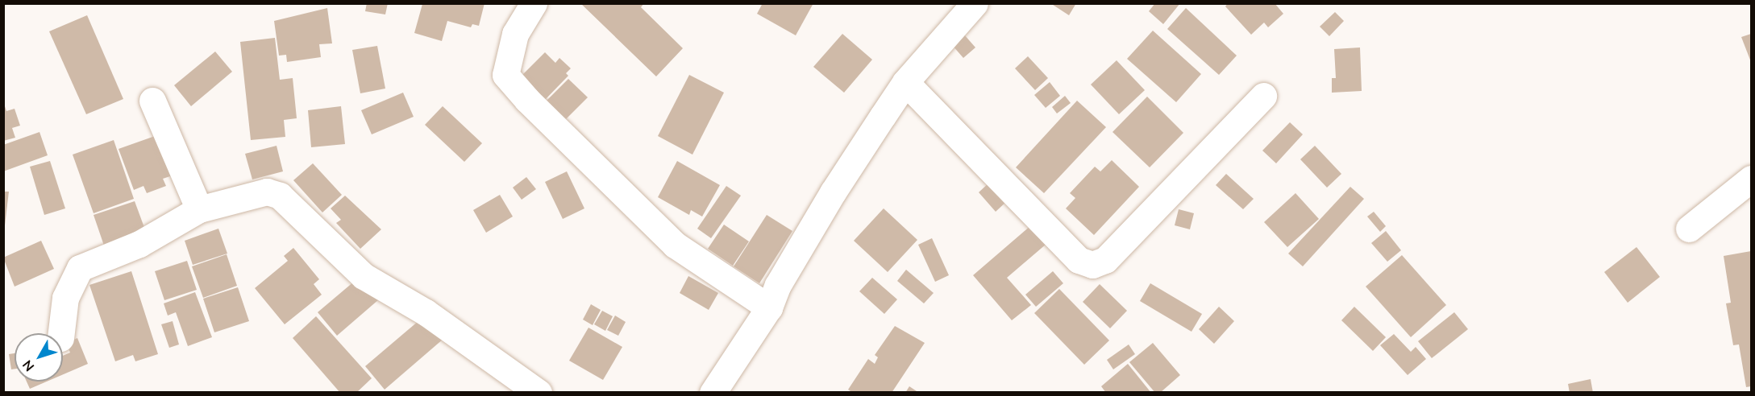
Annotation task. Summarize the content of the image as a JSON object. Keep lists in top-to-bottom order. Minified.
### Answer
{"north":"bottom left"}
